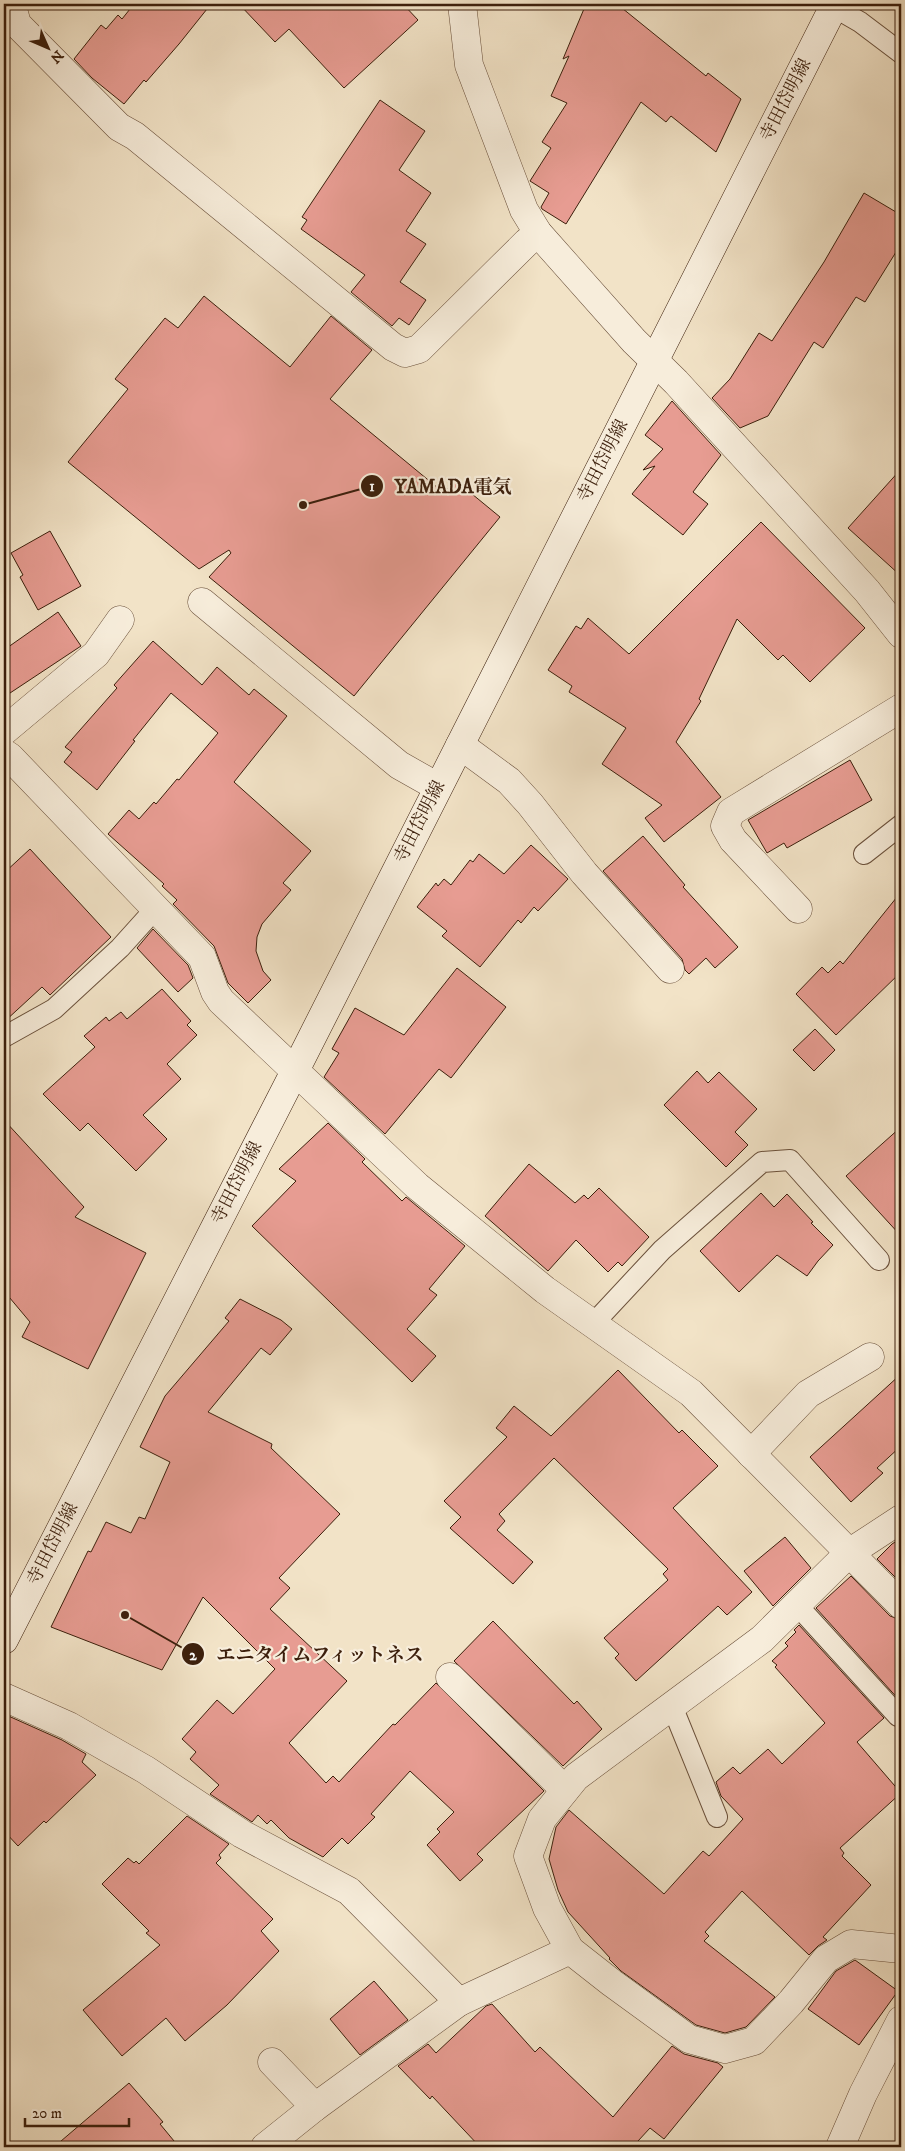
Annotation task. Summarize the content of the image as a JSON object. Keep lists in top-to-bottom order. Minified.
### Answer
{"streets":{"street":["寺田岱明線"]},"places":["YAMADA電気","エニタイムフィットネス"],"scale_bar":"20 m","north":"bottom right"}
